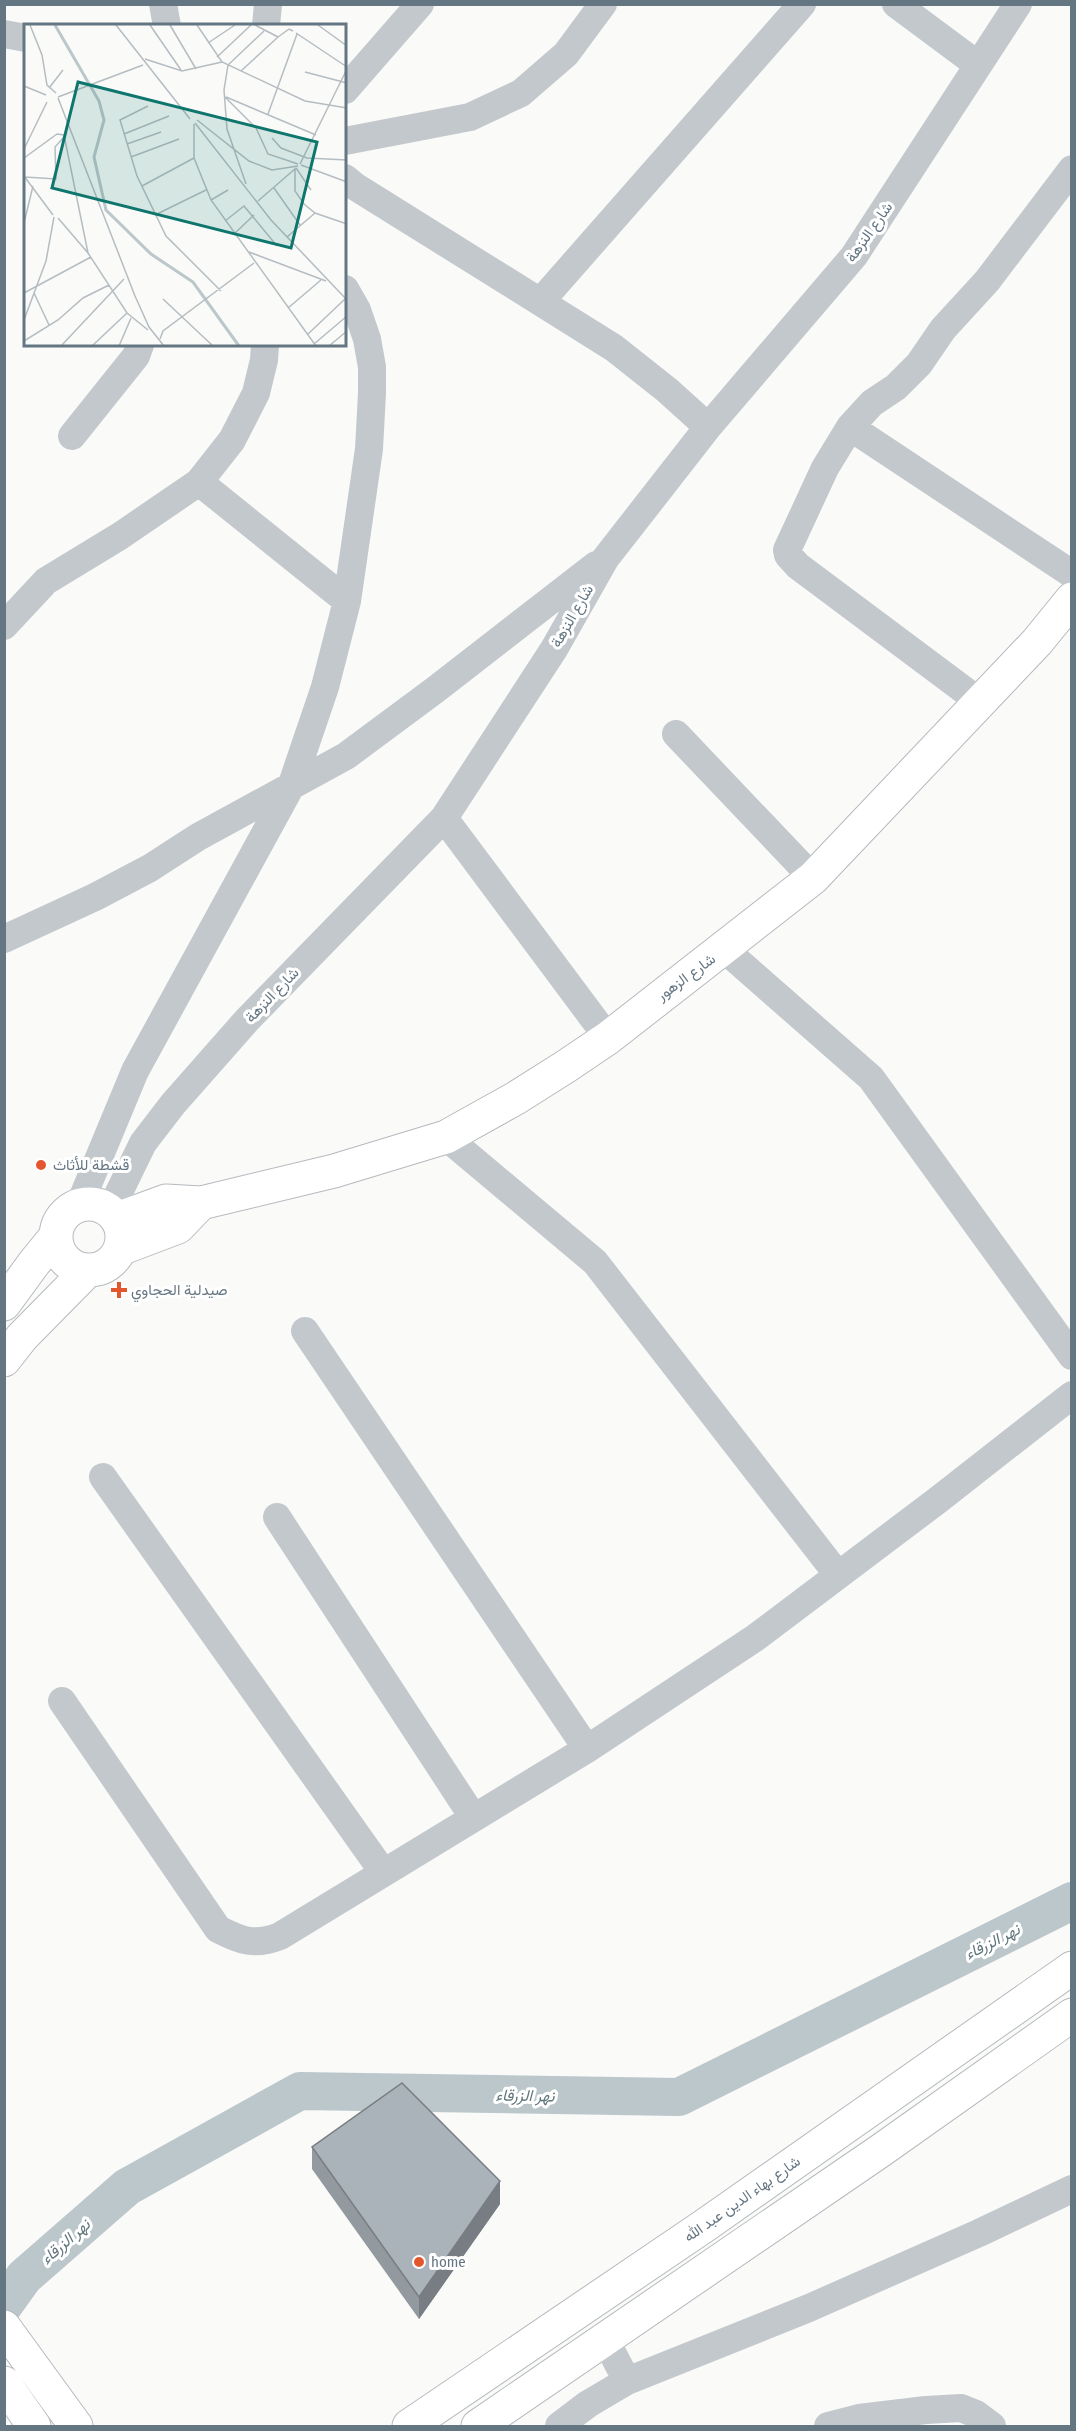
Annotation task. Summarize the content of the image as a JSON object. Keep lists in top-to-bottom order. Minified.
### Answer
{"streets":{"main road":["شارع الزهور","شارع بهاء الدين عبد الله"],"street":["شارع النزهة"]},"crossings":[["شارع النزهة","شارع الزهور"]],"water":["نهر الزرقاء"],"places":{"other":["قشطة للأثاث","home"],"health":["صيدلية الحجاوي"]}}
